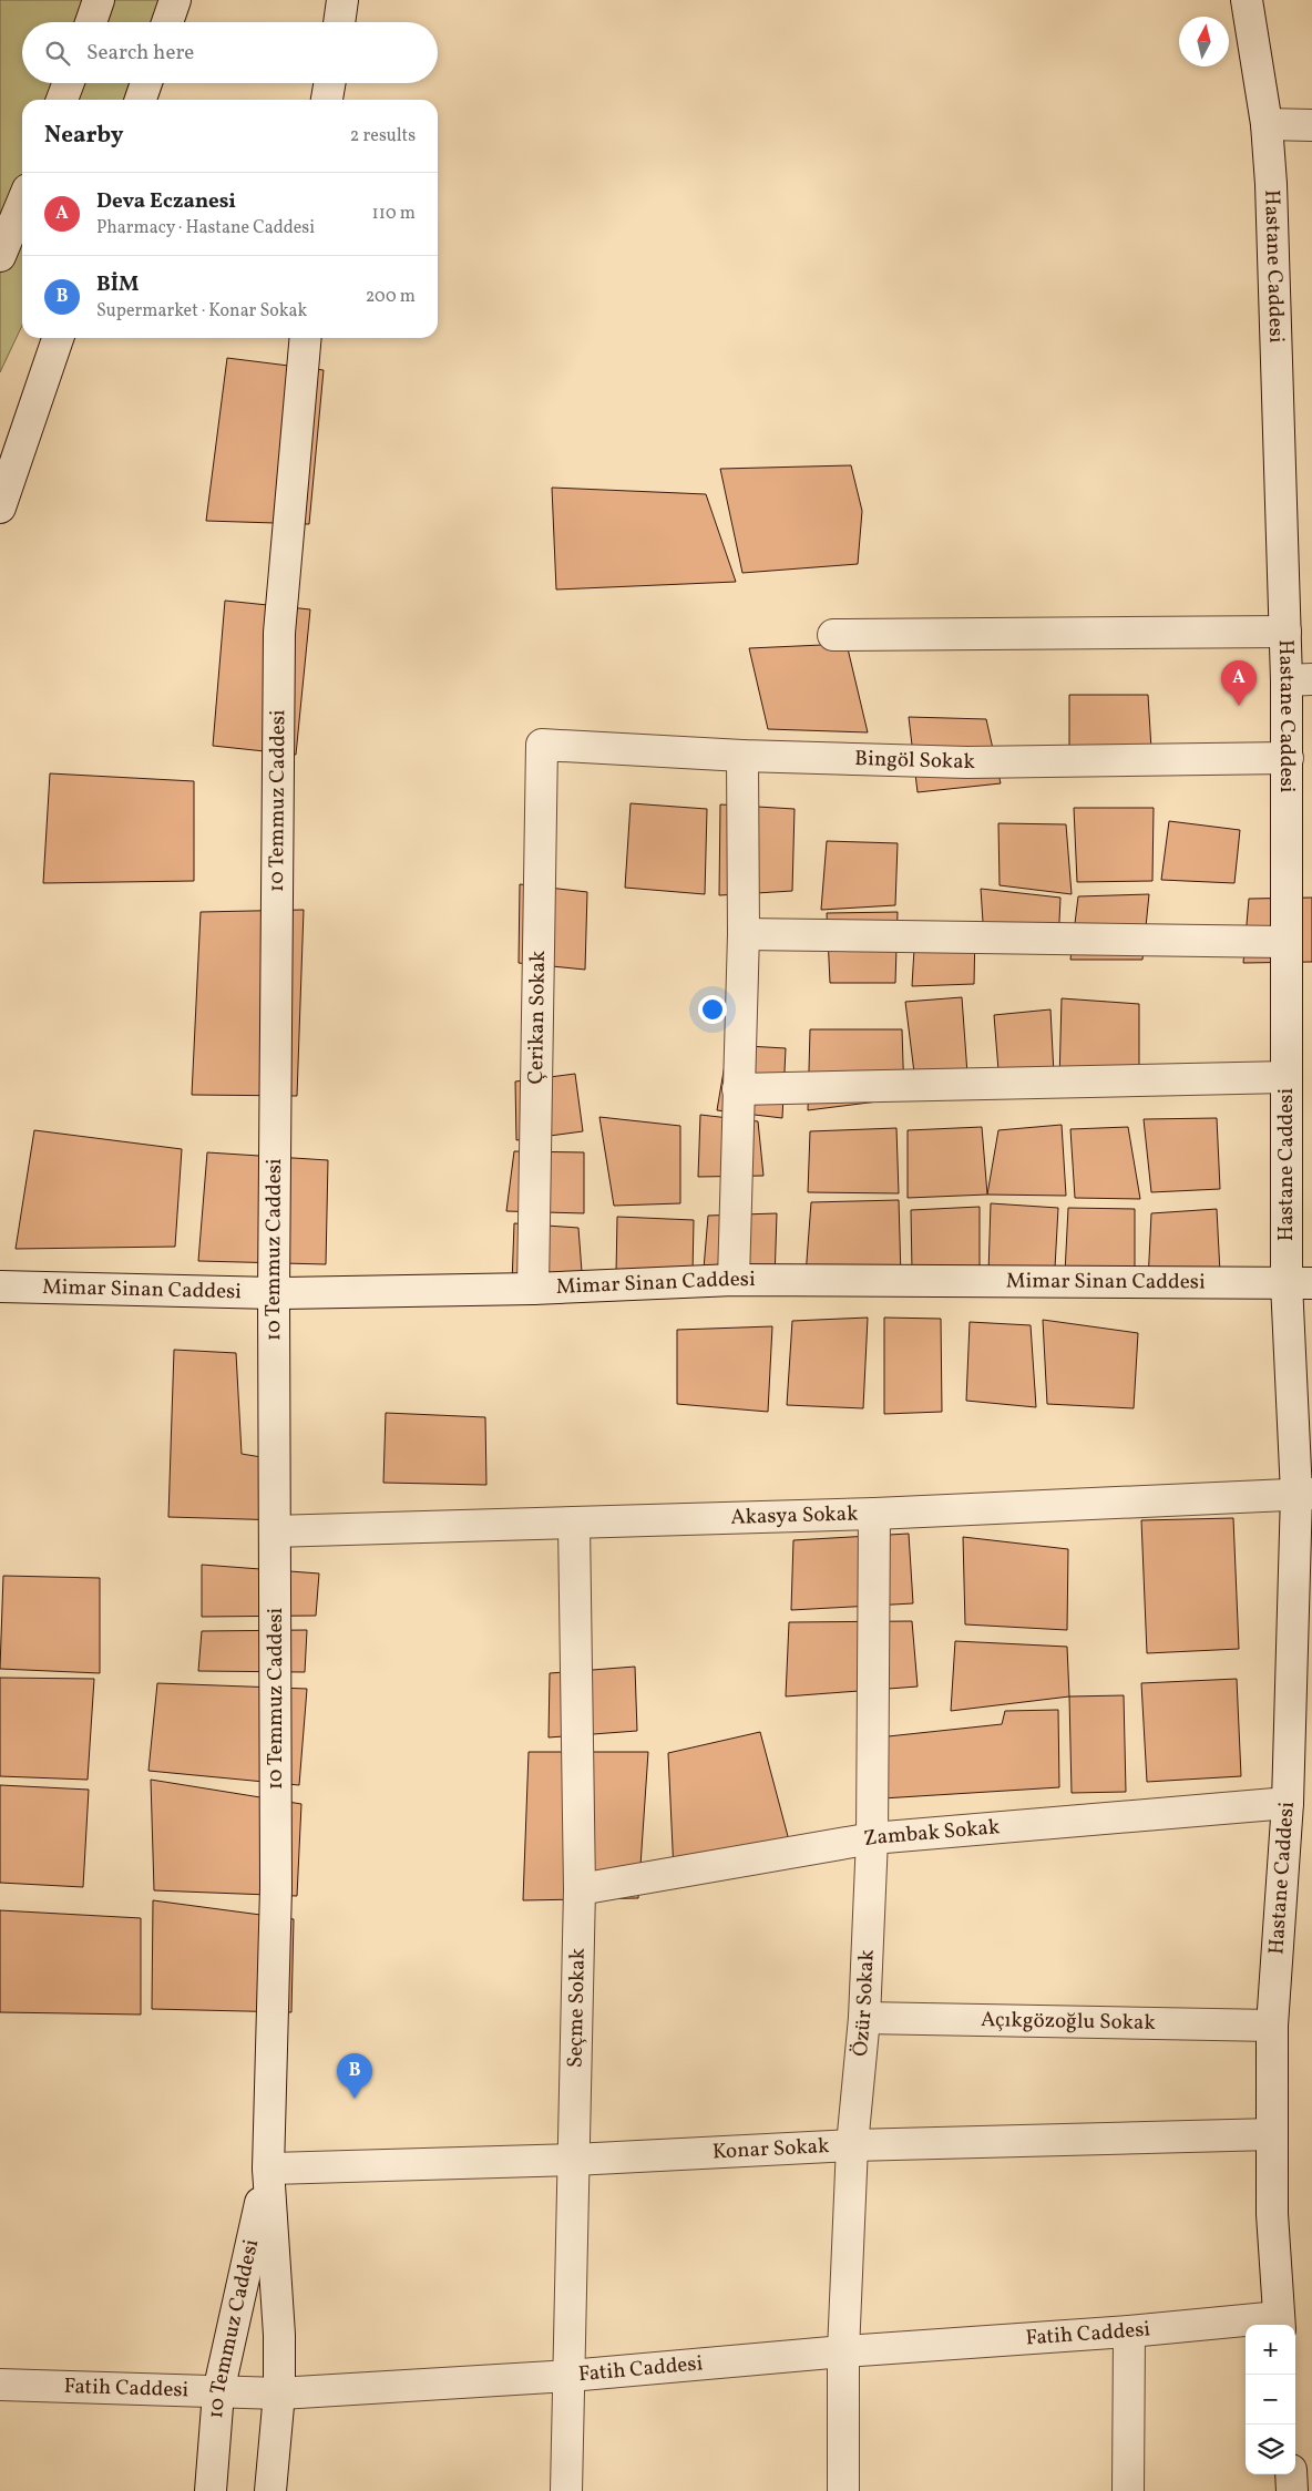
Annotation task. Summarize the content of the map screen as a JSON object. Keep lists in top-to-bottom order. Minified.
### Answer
{"streets":{"street":["Hastane Caddesi","Bingöl Sokak","10 Temmuz Caddesi","Çerikan Sokak","Mimar Sinan Caddesi","Akasya Sokak","Zambak Sokak","Özür Sokak","Seçme Sokak","Açıkgözoğlu Sokak","Konar Sokak","Fatih Caddesi"]},"crossings":[["Hastane Caddesi","Bingöl Sokak"],["Hastane Caddesi","Mimar Sinan Caddesi"],["Hastane Caddesi","Akasya Sokak"],["Hastane Caddesi","Zambak Sokak"],["Hastane Caddesi","Açıkgözoğlu Sokak"],["Hastane Caddesi","Konar Sokak"],["Hastane Caddesi","Fatih Caddesi"],["Bingöl Sokak","Çerikan Sokak"],["10 Temmuz Caddesi","Mimar Sinan Caddesi"],["10 Temmuz Caddesi","Akasya Sokak"],["10 Temmuz Caddesi","Konar Sokak"],["10 Temmuz Caddesi","Fatih Caddesi"],["Çerikan Sokak","Mimar Sinan Caddesi"],["Akasya Sokak","Özür Sokak"],["Akasya Sokak","Seçme Sokak"],["Zambak Sokak","Özür Sokak"],["Zambak Sokak","Seçme Sokak"],["Özür Sokak","Açıkgözoğlu Sokak"],["Özür Sokak","Konar Sokak"],["Özür Sokak","Fatih Caddesi"],["Seçme Sokak","Konar Sokak"],["Seçme Sokak","Fatih Caddesi"]],"north":"top","page":{"search":"Search here","heading":["Nearby","2 results"],"list":[{"mark":"A","name":"Deva Eczanesi","note":"Pharmacy · Hastane Caddesi","value":"110 m"},{"mark":"B","name":"BİM","note":"Supermarket · Konar Sokak","value":"200 m"}],"pins":["A","B"],"map_buttons":["+","−"]}}
